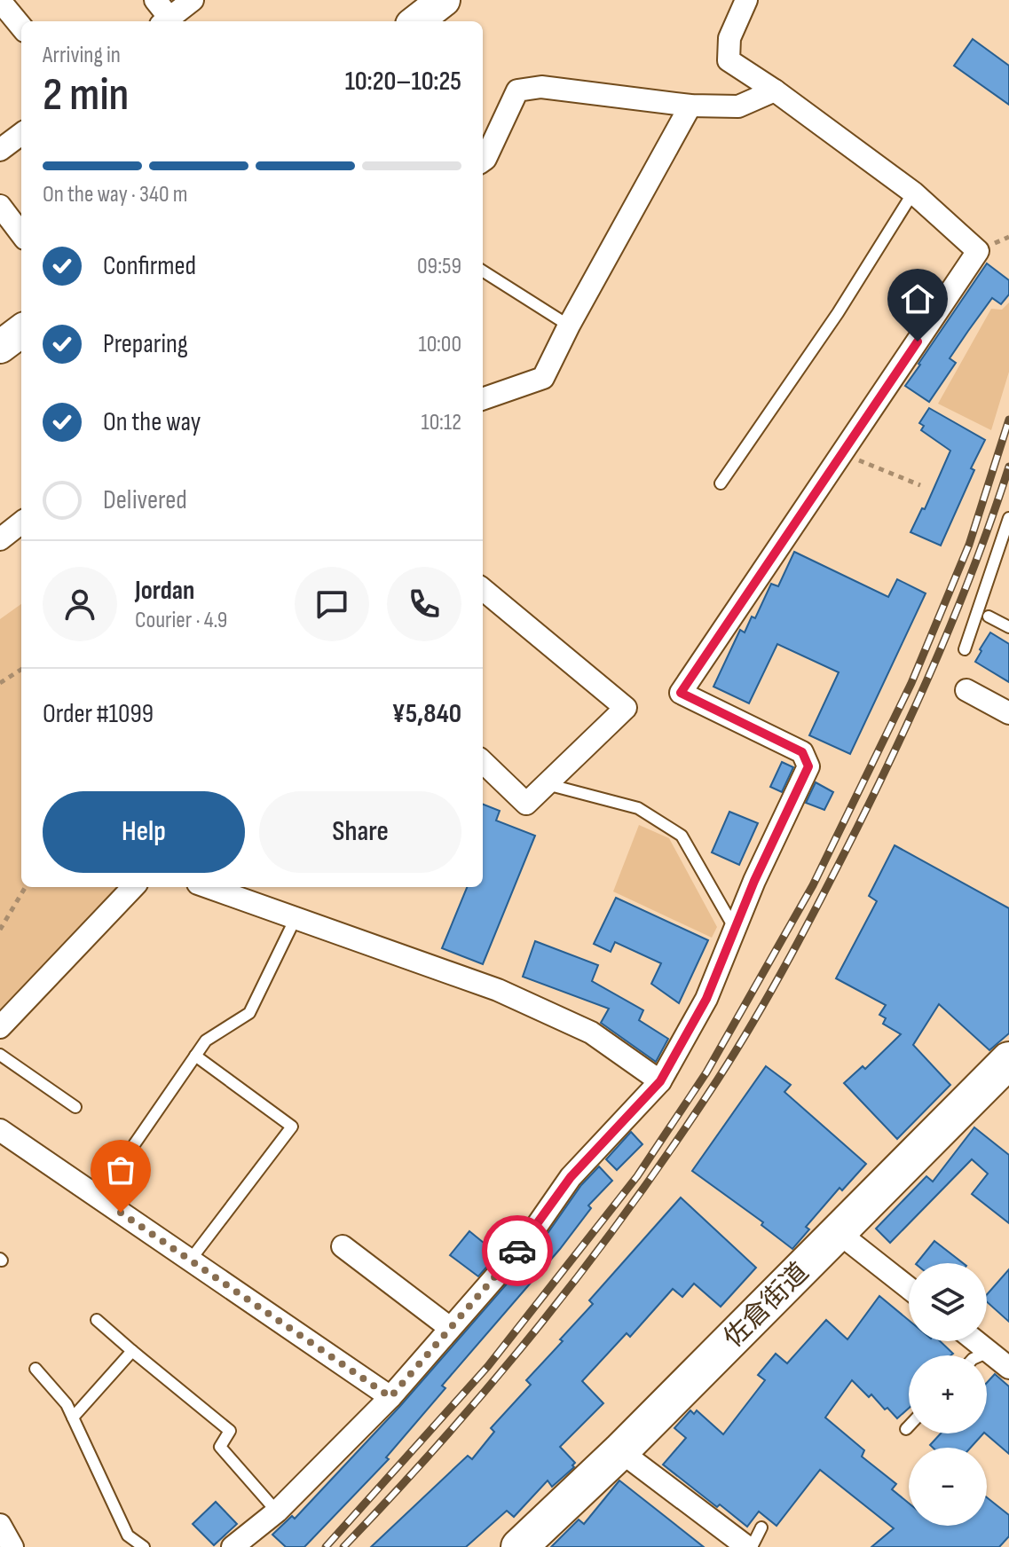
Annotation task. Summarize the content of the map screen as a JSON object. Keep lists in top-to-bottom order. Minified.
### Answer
{"streets":{"main road":["佐倉街道"]},"page":{"heading":["2 min","Arriving in","10:20–10:25"],"panel":["Jordan","Courier · 4.9","Order #1099","¥5,840"],"bar":"On the way · 340 m","list":[["Confirmed","09:59"],["Preparing","10:00"],["On the way","10:12"],"Delivered"],"buttons":["Help","Share"],"map_buttons":["+","−"]}}
